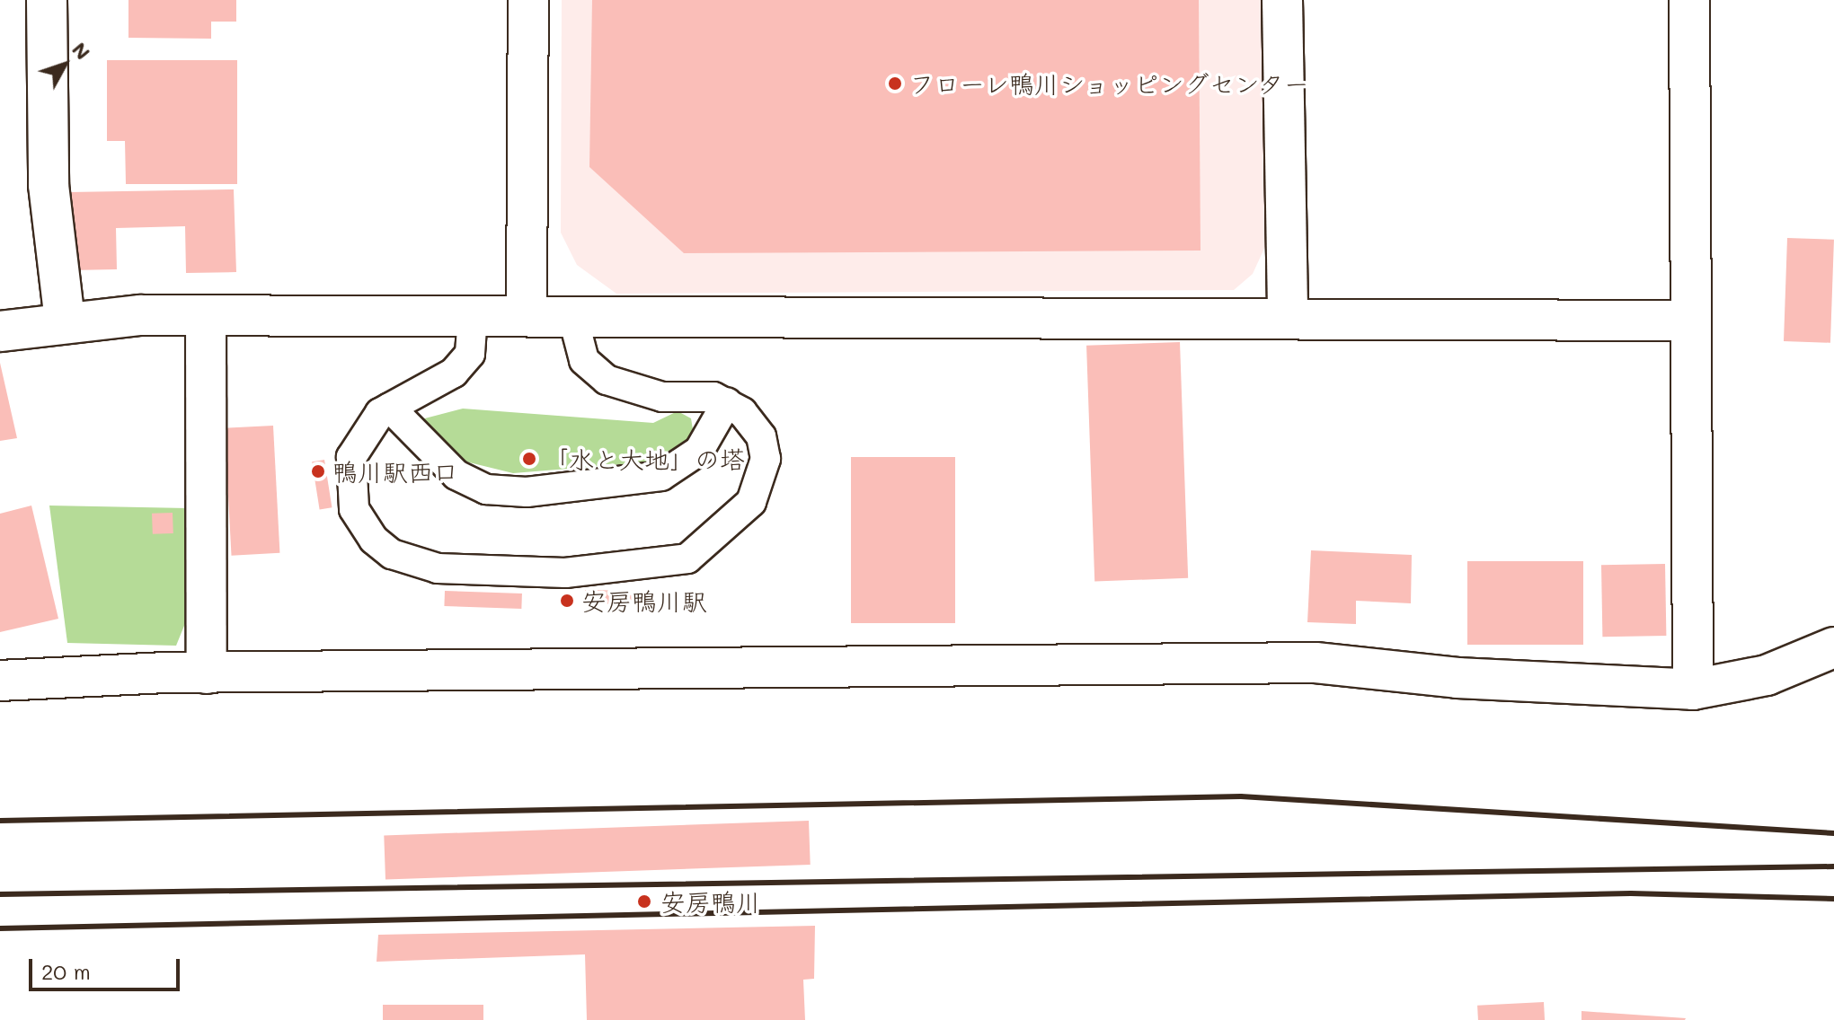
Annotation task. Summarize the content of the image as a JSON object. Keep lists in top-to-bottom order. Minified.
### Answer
{"places":["フローレ鴨川ショッピングセンター","「水と大地」の塔","鴨川駅西口","安房鴨川駅","安房鴨川"],"scale_bar":"20 m","north":"top right"}
